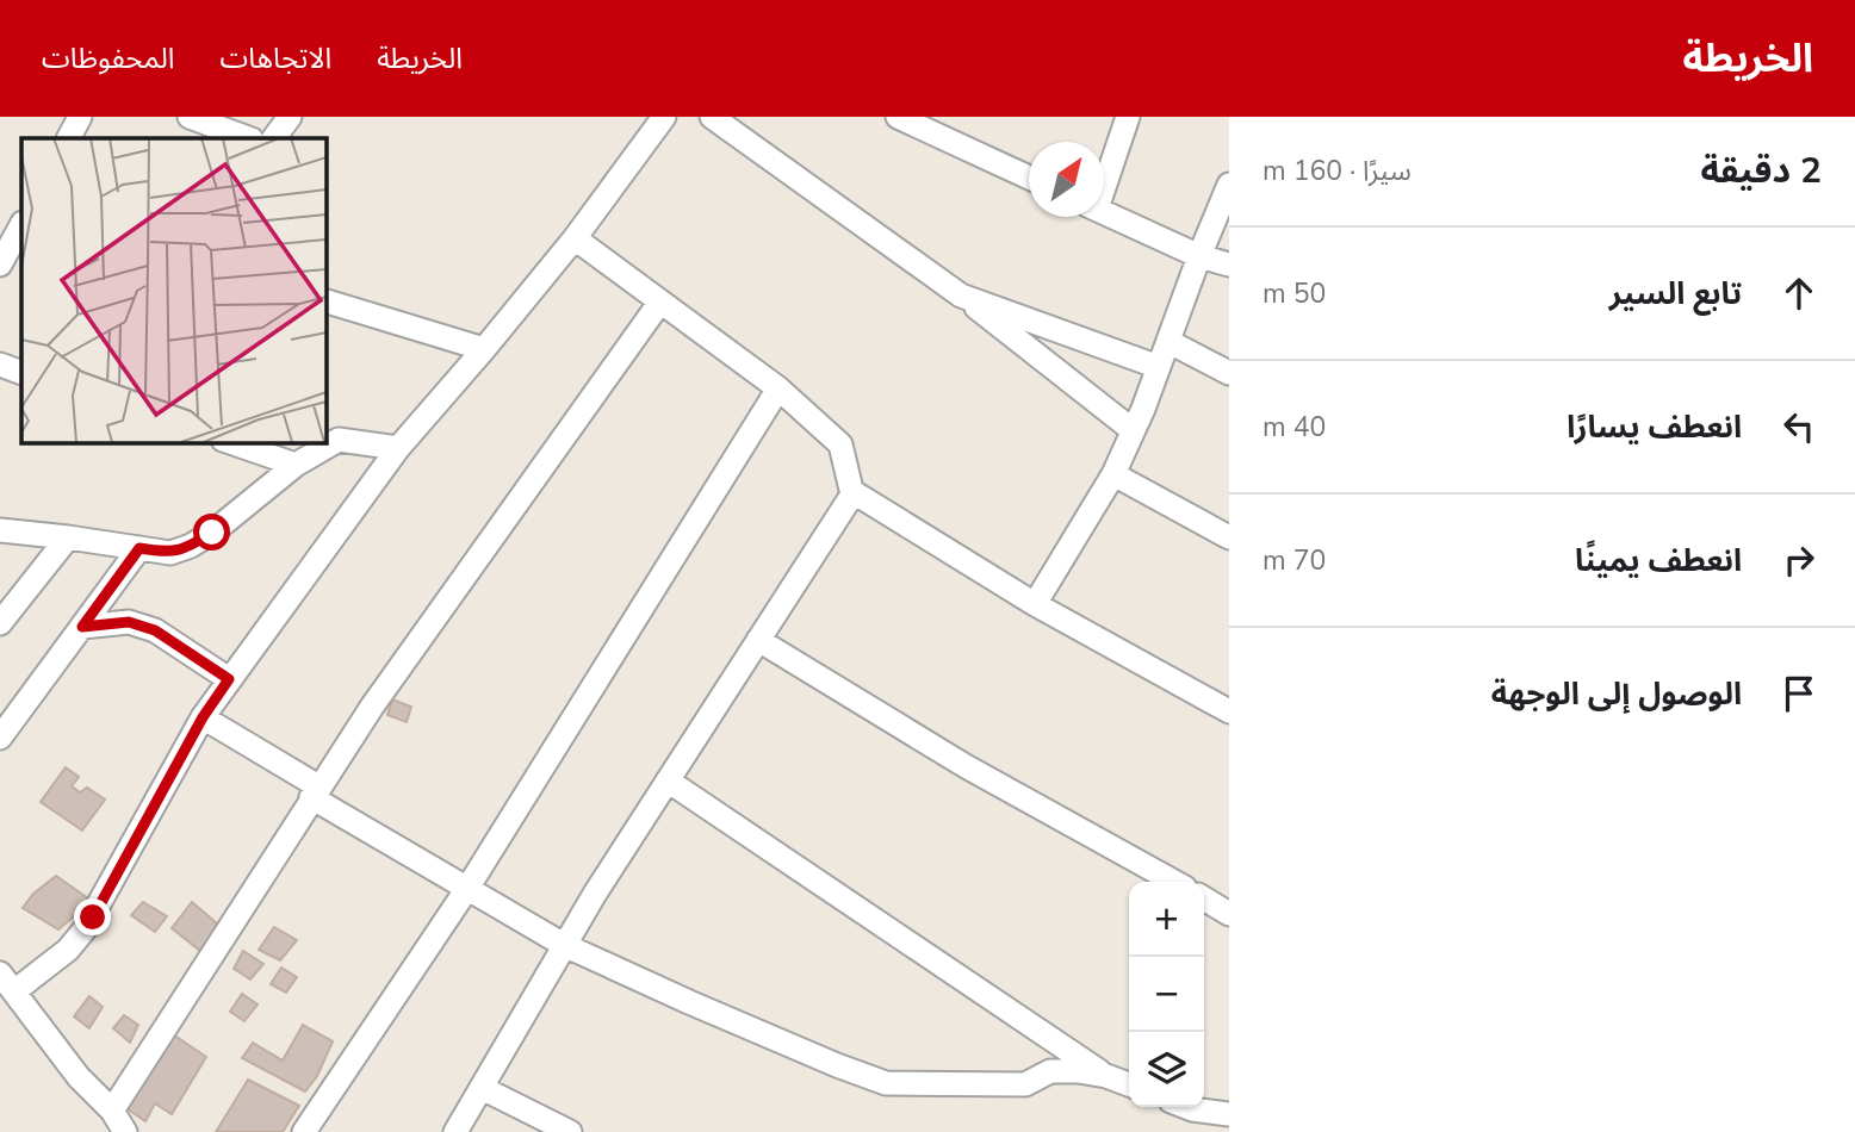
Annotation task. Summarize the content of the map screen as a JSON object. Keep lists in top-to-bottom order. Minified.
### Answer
{"north":"top right","page":{"header":"الخريطة","nav":["الخريطة","الاتجاهات","المحفوظات"],"heading":["2 دقيقة","سيرًا · 160 m"],"list":[["تابع السير","50 m"],["انعطف يسارًا","40 m"],["انعطف يمينًا","70 m"],"الوصول إلى الوجهة"],"map_buttons":["+","−"]}}
